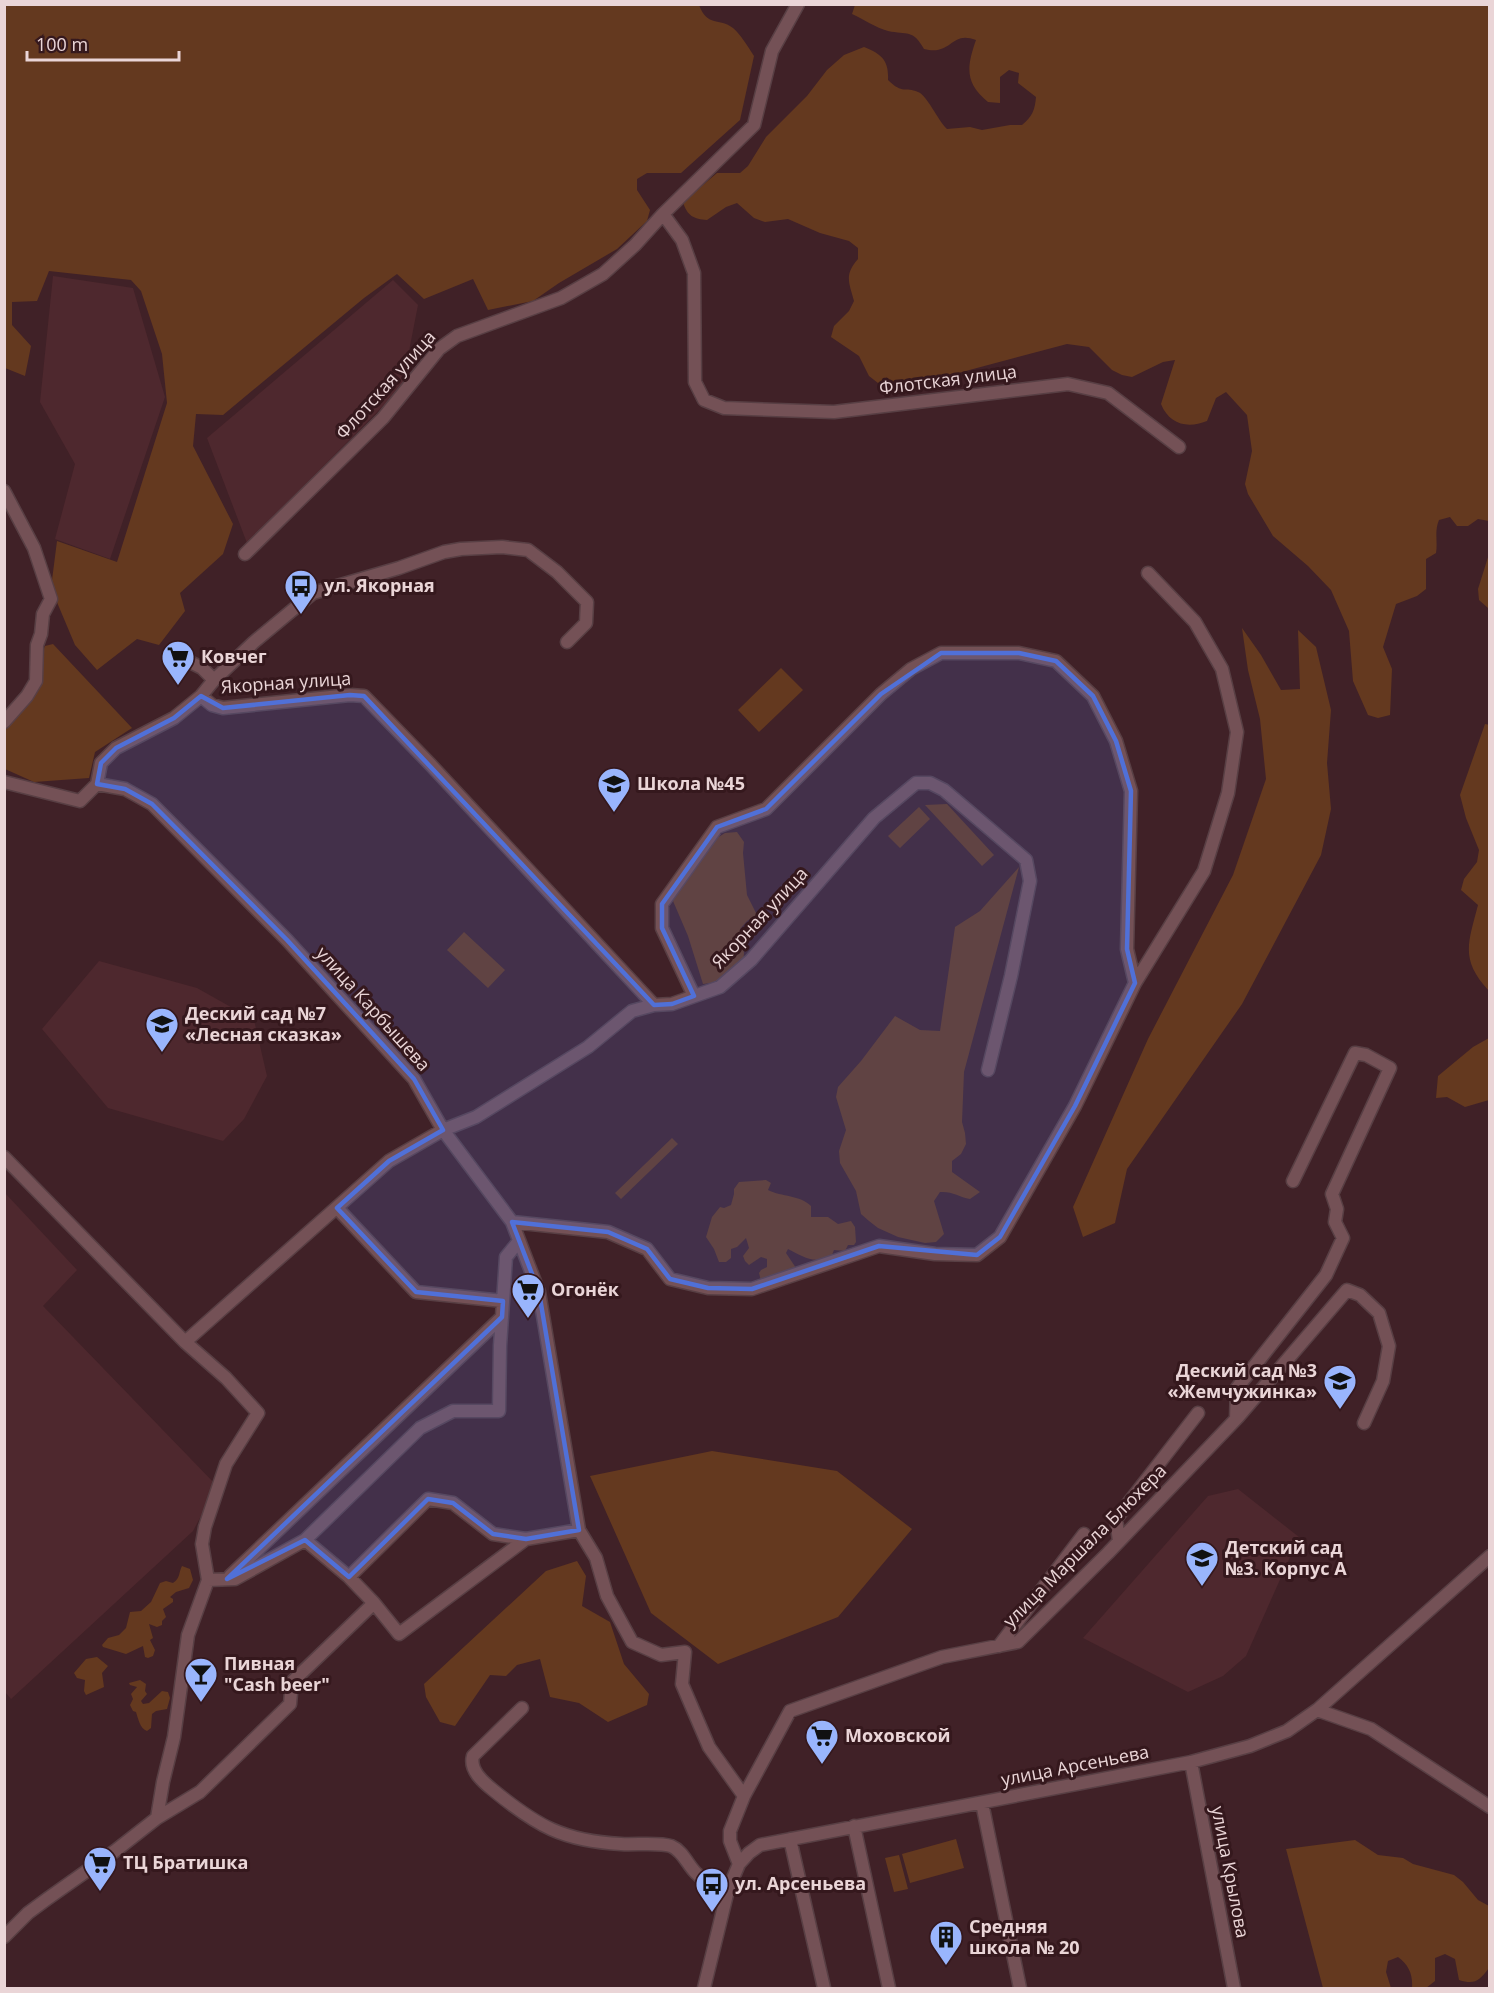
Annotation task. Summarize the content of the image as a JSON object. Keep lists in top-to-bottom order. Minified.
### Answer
{"streets":{"street":["Флотская улица","Якорная улица","улица Карбышева","улица Маршала Блюхера","улица Арсеньева","улица Крылова"]},"crossings":[["Якорная улица","улица Карбышева"],["улица Маршала Блюхера","улица Арсеньева"],["улица Арсеньева","улица Крылова"]],"places":{"bus stop":["ул. Якорная","ул. Арсеньева"],"supermarket":["Ковчег","Огонёк","Моховской","ТЦ Братишка"],"school or university":["Школа №45","Деский сад №7 «Лесная сказка»","Деский сад №3 «Жемчужинка»","Детский сад №3. Корпус А"],"bar":["Пивная \"Cash beer\""],"building":["Средняя школа № 20"]},"scale_bar":"100 m"}
